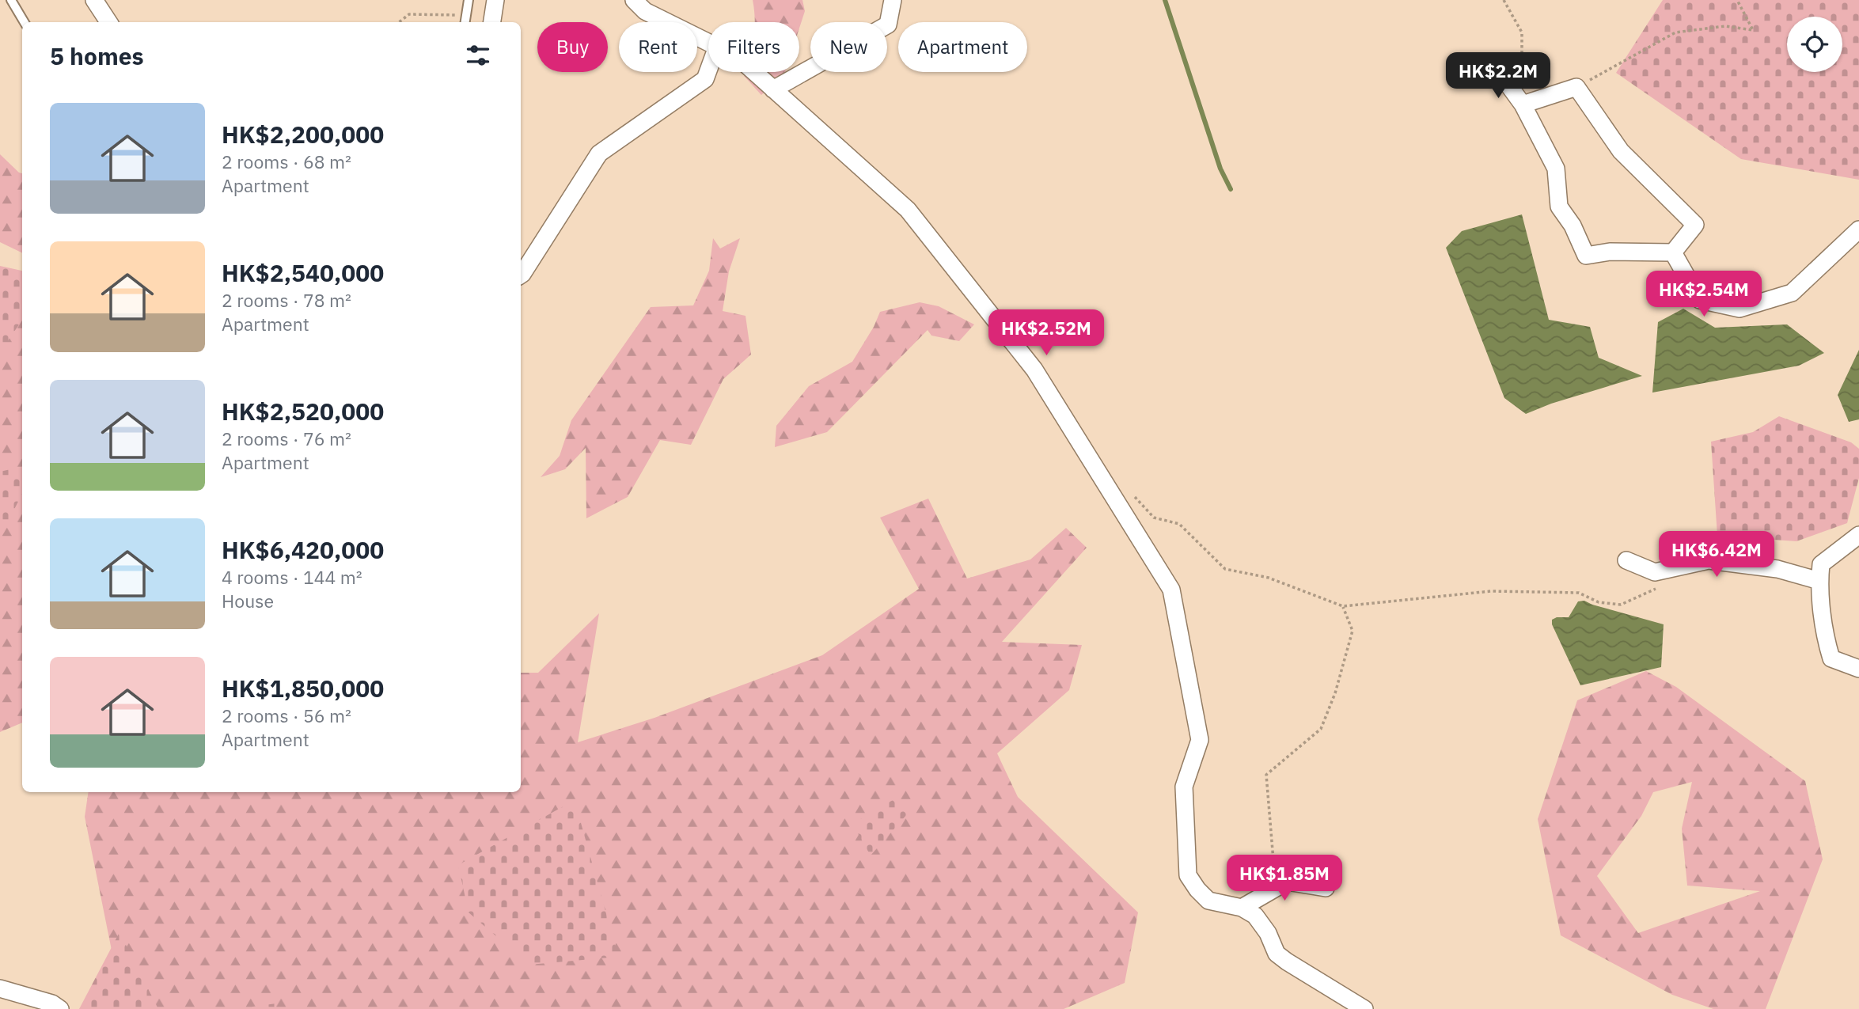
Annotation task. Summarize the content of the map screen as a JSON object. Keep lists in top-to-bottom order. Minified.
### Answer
{"page":{"chip":["Buy","Rent","Filters","New","Apartment"],"heading":"5 homes","price":["HK$2.2M","HK$2.54M","HK$2.52M","HK$6.42M","HK$1.85M"],"list":[{"name":"HK$2,200,000","note":"2 rooms · 68 m² · Apartment"},{"name":"HK$2,540,000","note":"2 rooms · 78 m² · Apartment"},{"name":"HK$2,520,000","note":"2 rooms · 76 m² · Apartment"},{"name":"HK$6,420,000","note":"4 rooms · 144 m² · House"},{"name":"HK$1,850,000","note":"2 rooms · 56 m² · Apartment"}]}}
